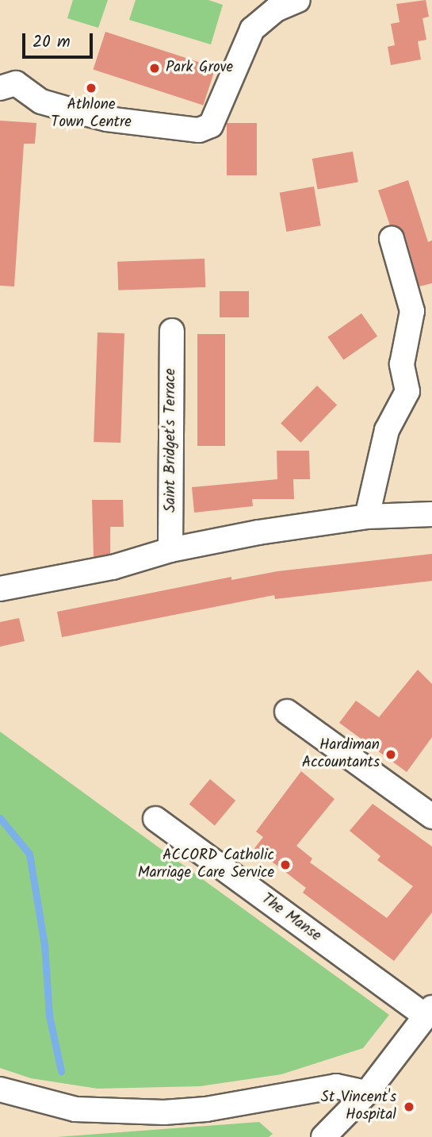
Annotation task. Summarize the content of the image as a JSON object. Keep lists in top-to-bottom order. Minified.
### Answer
{"streets":{"street":["Saint Bridget's Terrace","The Manse"]},"places":["Park Grove","Athlone Town Centre","Hardiman Accountants","ACCORD Catholic Marriage Care Service","St Vincent's Hospital"],"scale_bar":"20 m"}
